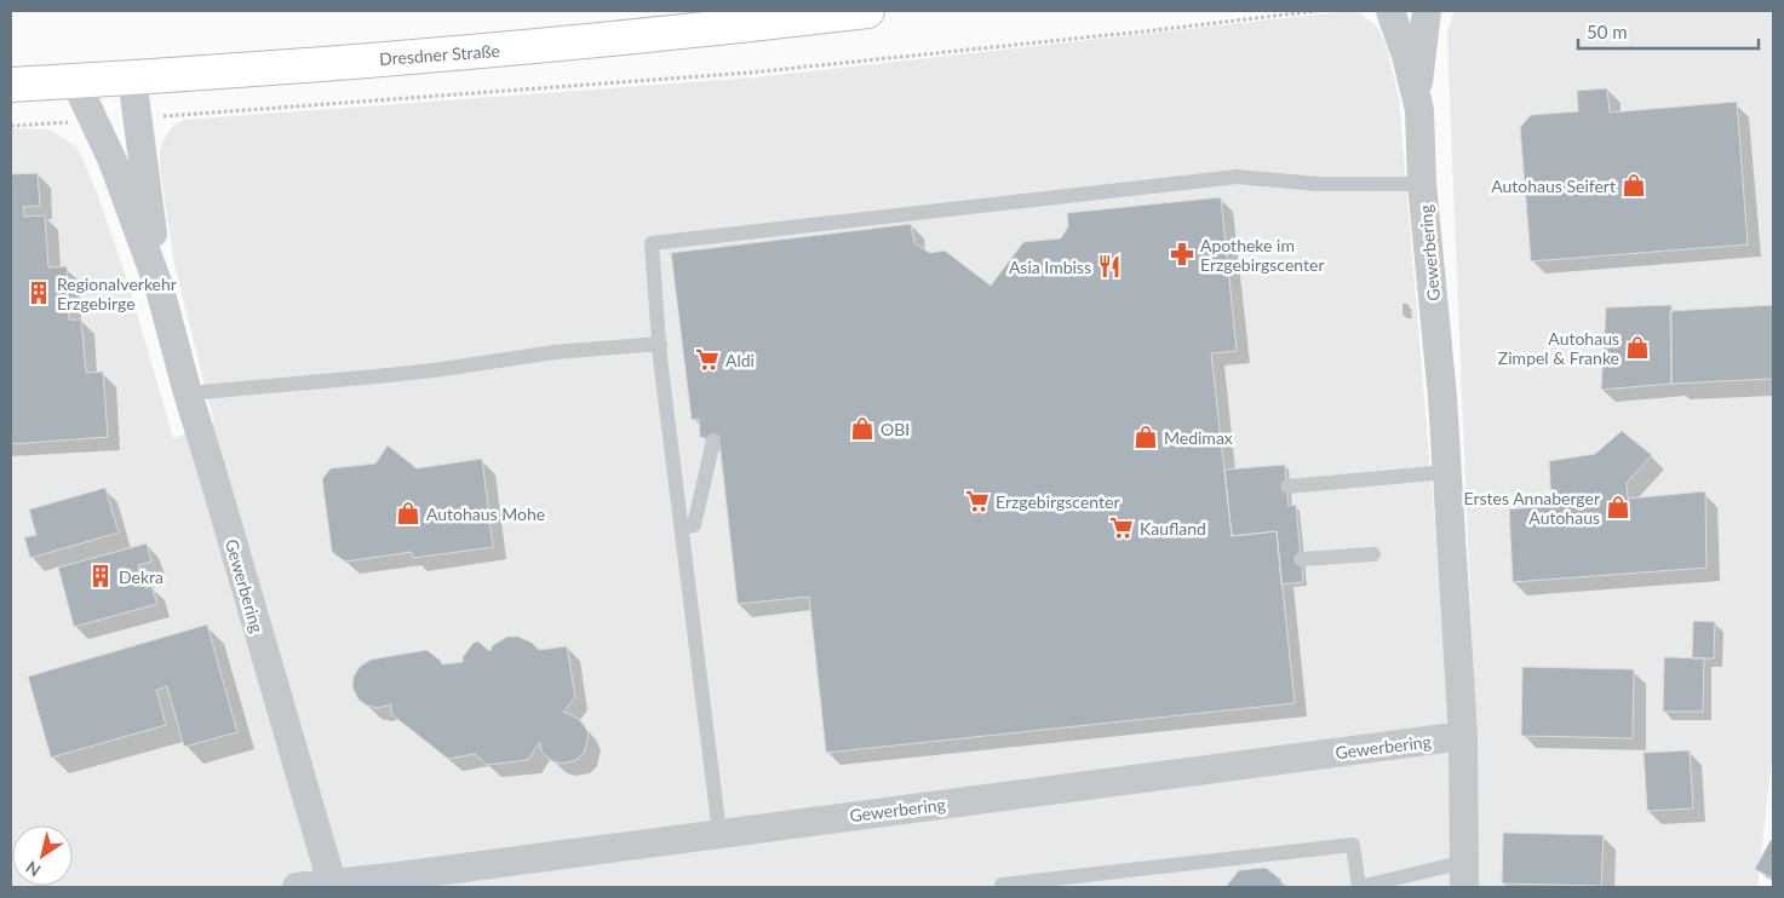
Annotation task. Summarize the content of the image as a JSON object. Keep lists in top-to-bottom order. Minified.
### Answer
{"streets":{"main road":["Dresdner Straße"],"street":["Gewerbering"]},"crossings":[["Dresdner Straße","Gewerbering"]],"places":{"shop":["Autohaus Seifert","Autohaus Zimpel & Franke","OBI","Medimax","Erstes Annaberger Autohaus","Autohaus Mohe"],"pharmacy":["Apotheke im Erzgebirgscenter"],"restaurant":["Asia Imbiss"],"building":["Regionalverkehr Erzgebirge","Dekra"],"supermarket":["Aldi","Erzgebirgscenter","Kaufland"]},"scale_bar":"50 m","north":"bottom left"}
